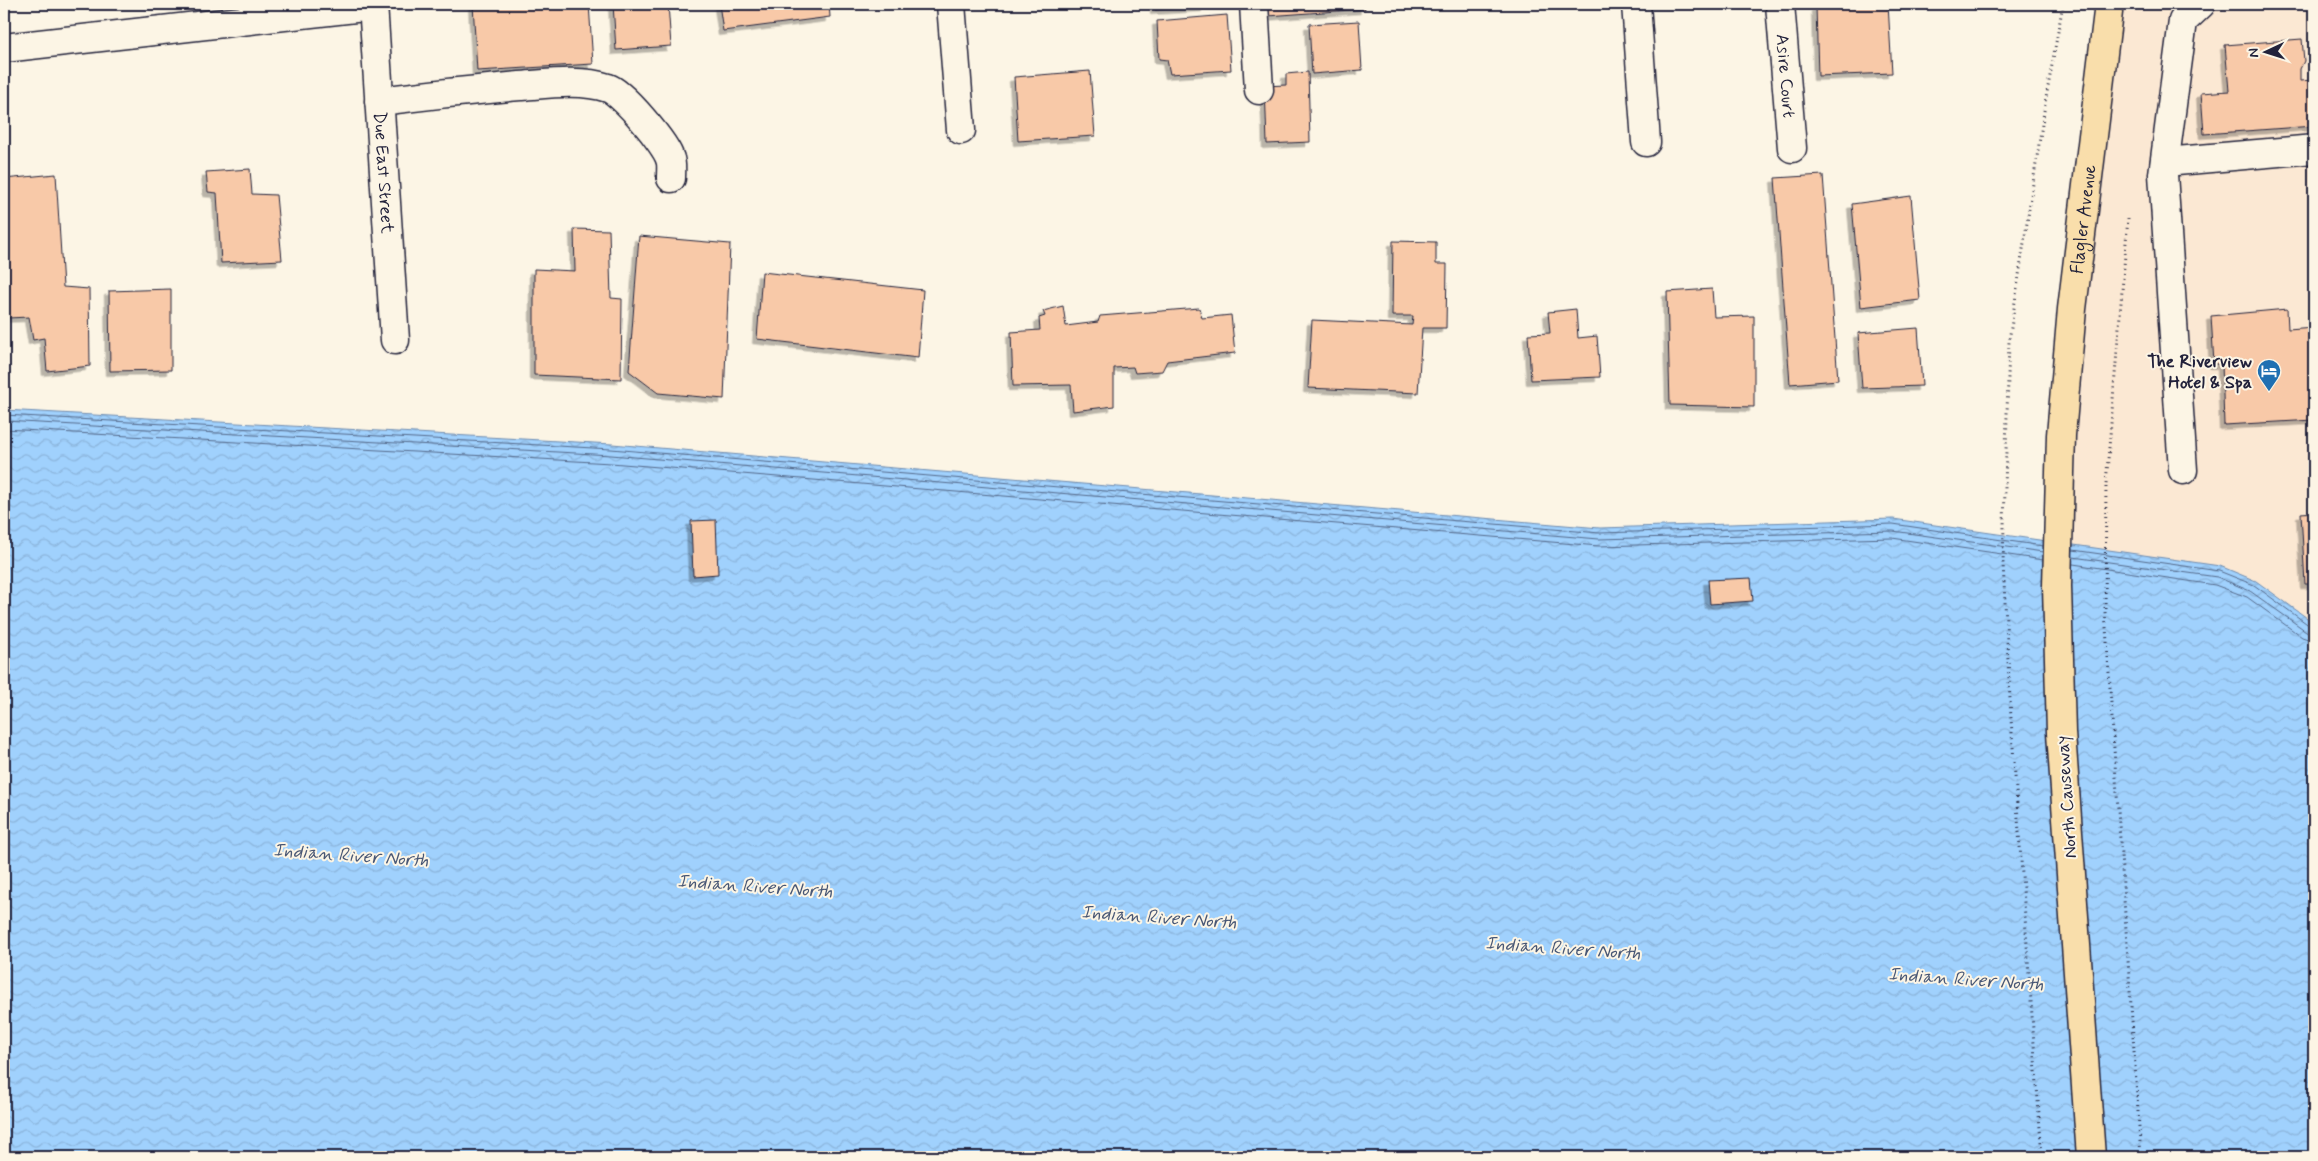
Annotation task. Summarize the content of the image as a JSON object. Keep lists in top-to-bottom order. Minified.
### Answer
{"streets":{"main road":["Flagler Avenue","North Causeway"],"street":["Asire Court","Due East Street"]},"crossings":[["Flagler Avenue","North Causeway"]],"water":["Indian River North"],"places":{"hotel":["The Riverview Hotel & Spa"]},"north":"left"}
